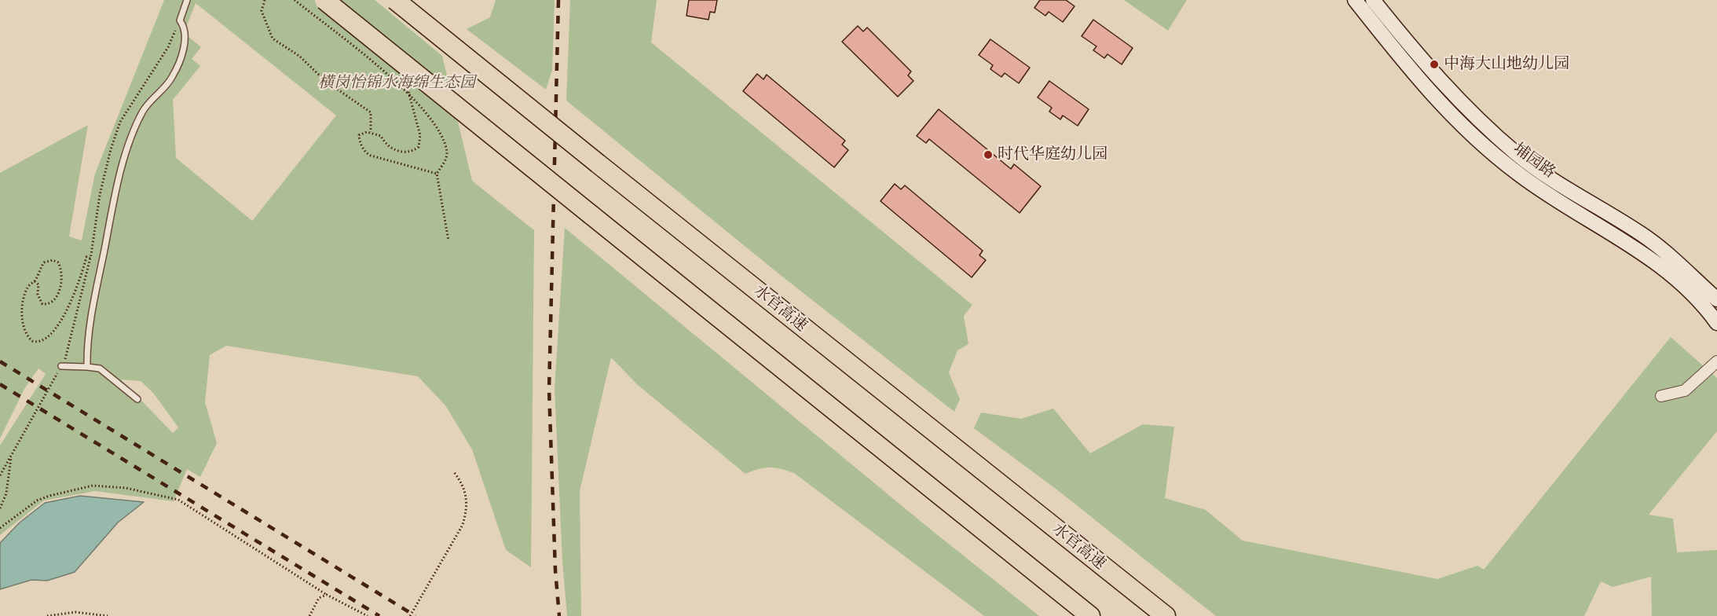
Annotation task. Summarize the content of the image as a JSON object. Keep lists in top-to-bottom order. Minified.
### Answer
{"streets":{"highway":["水官高速"],"street":["埔园路"]},"parks":["横岗怡锦水海绵生态园"],"places":["中海大山地幼儿园","时代华庭幼儿园"]}
